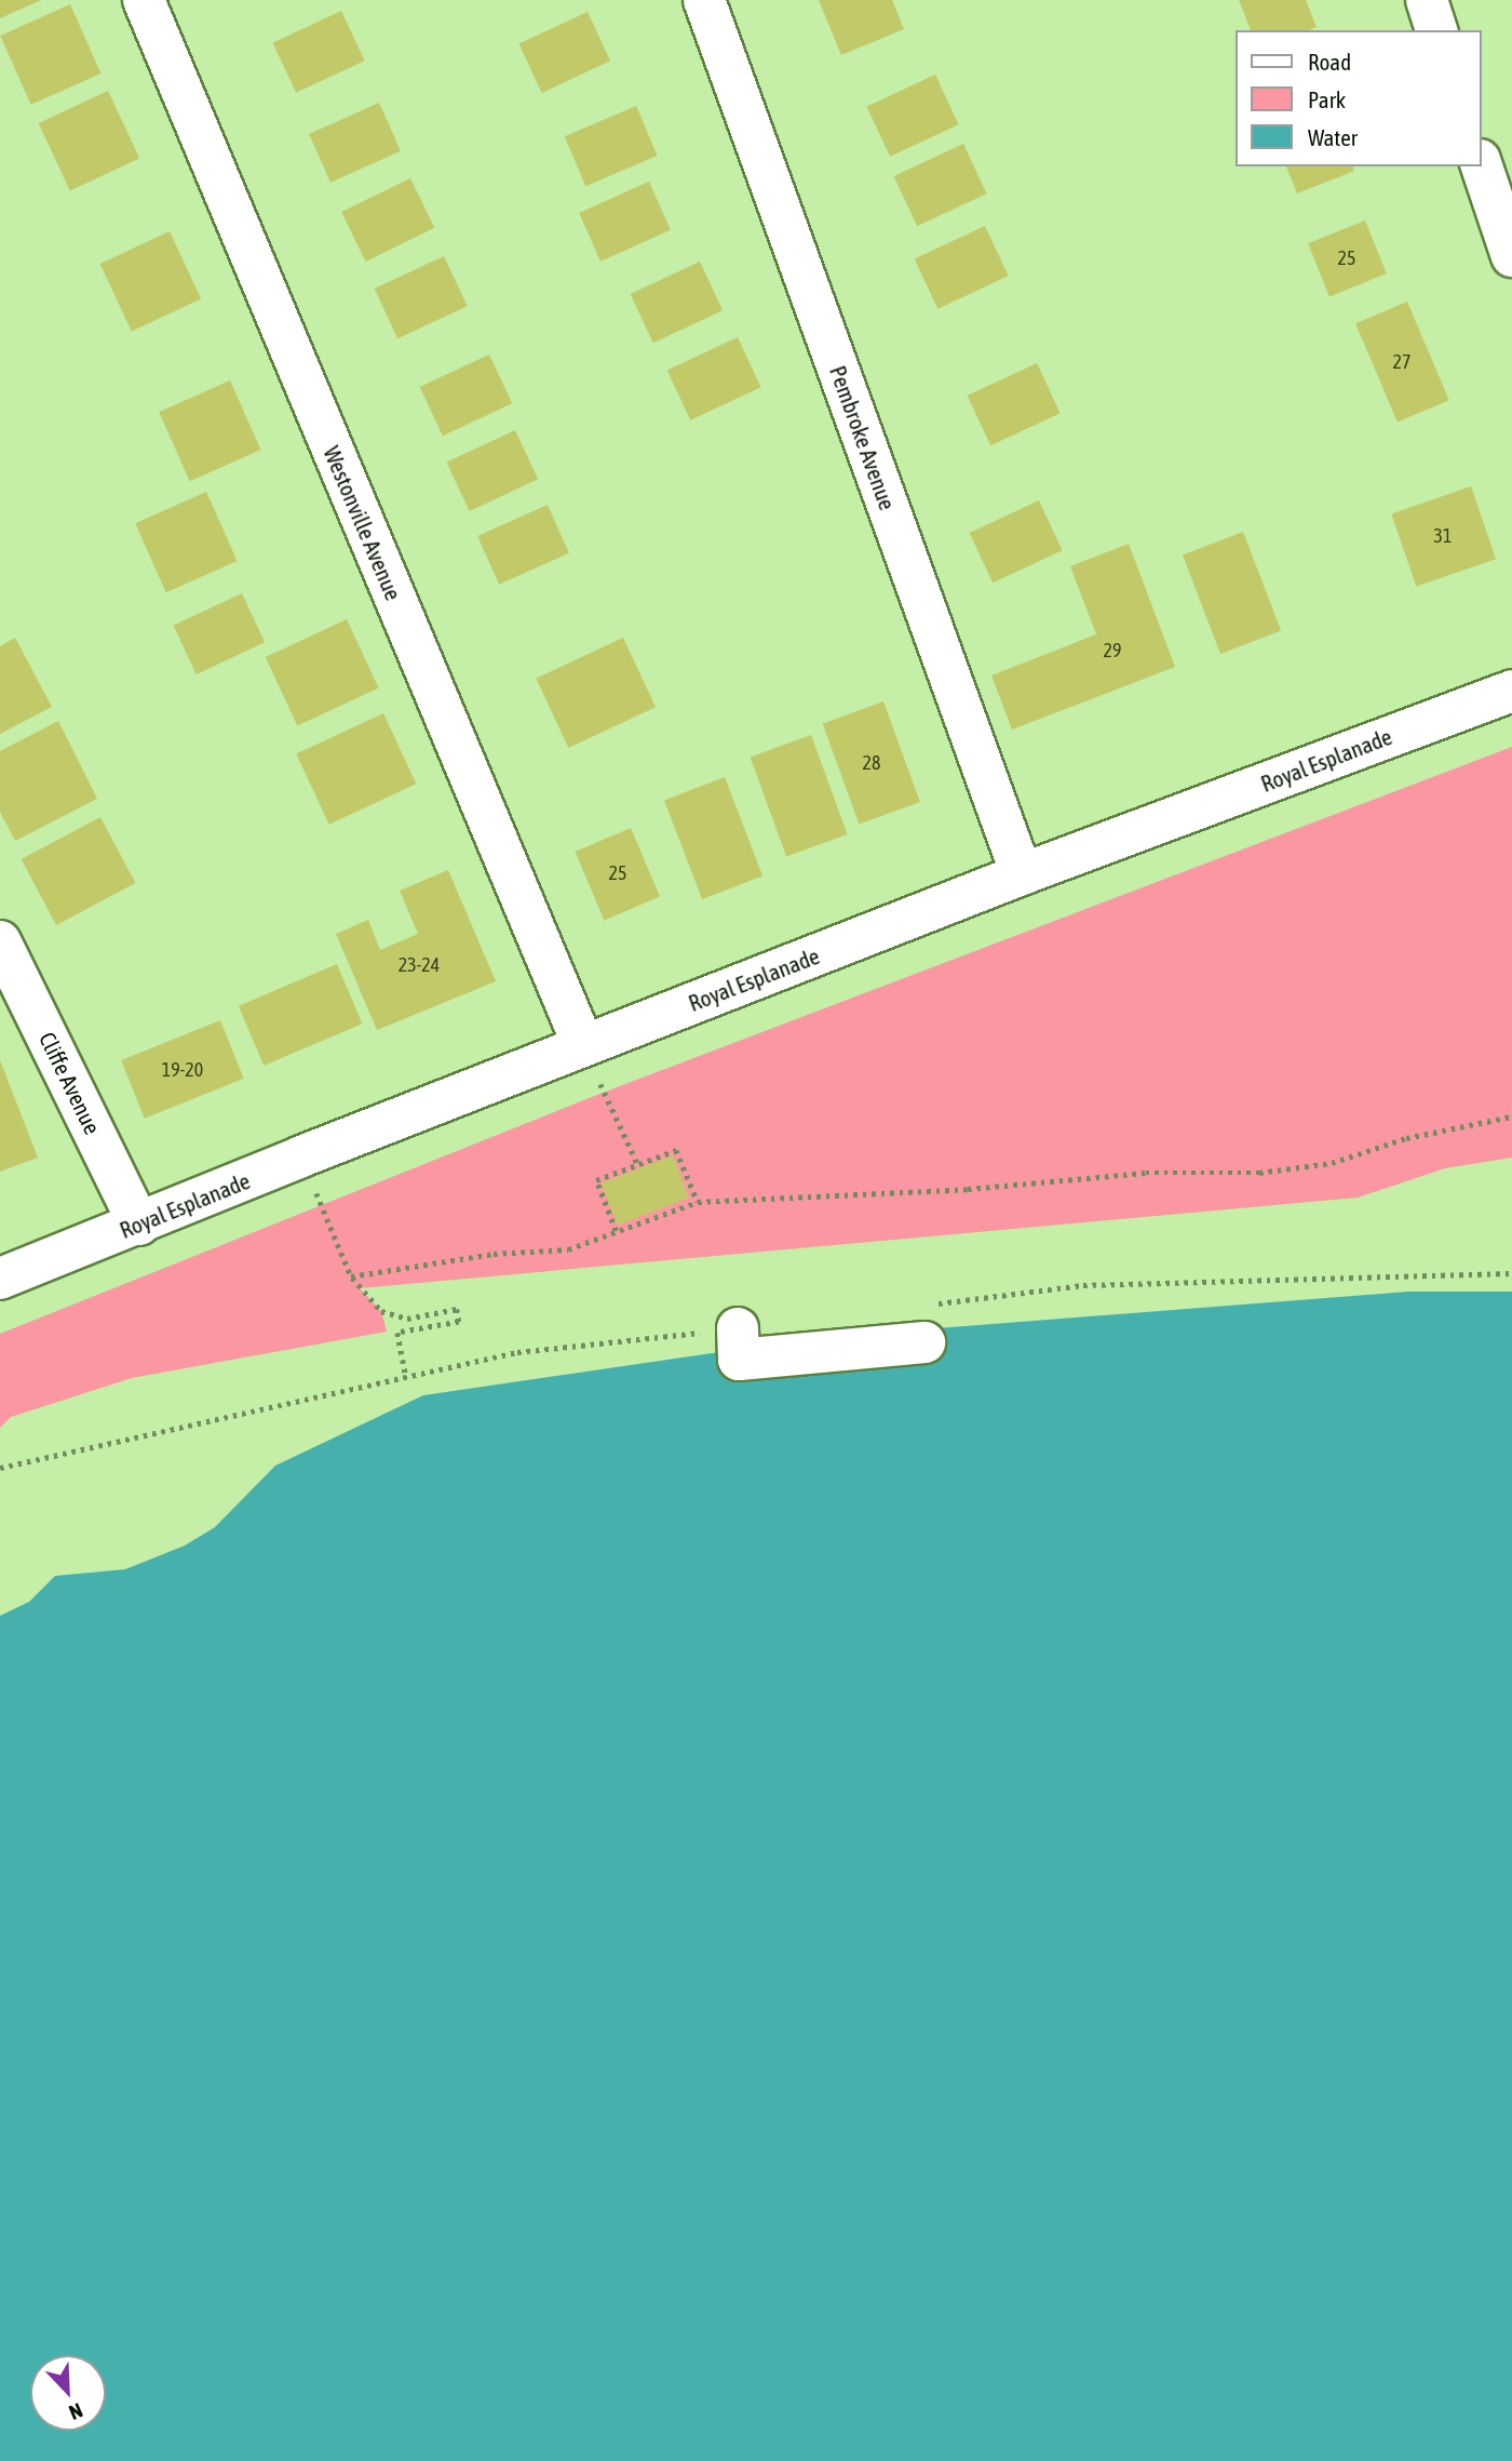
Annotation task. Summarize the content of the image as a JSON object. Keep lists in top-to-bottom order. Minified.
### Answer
{"streets":{"street":["Pembroke Avenue","Westonville Avenue","Royal Esplanade","Cliffe Avenue"]},"crossings":[["Pembroke Avenue","Royal Esplanade"],["Westonville Avenue","Royal Esplanade"],["Royal Esplanade","Cliffe Avenue"]],"house_numbers":["25","27","31","29","28","25","23-24","19-20"],"legend":["Road","Park","Water"],"north":"bottom right"}
